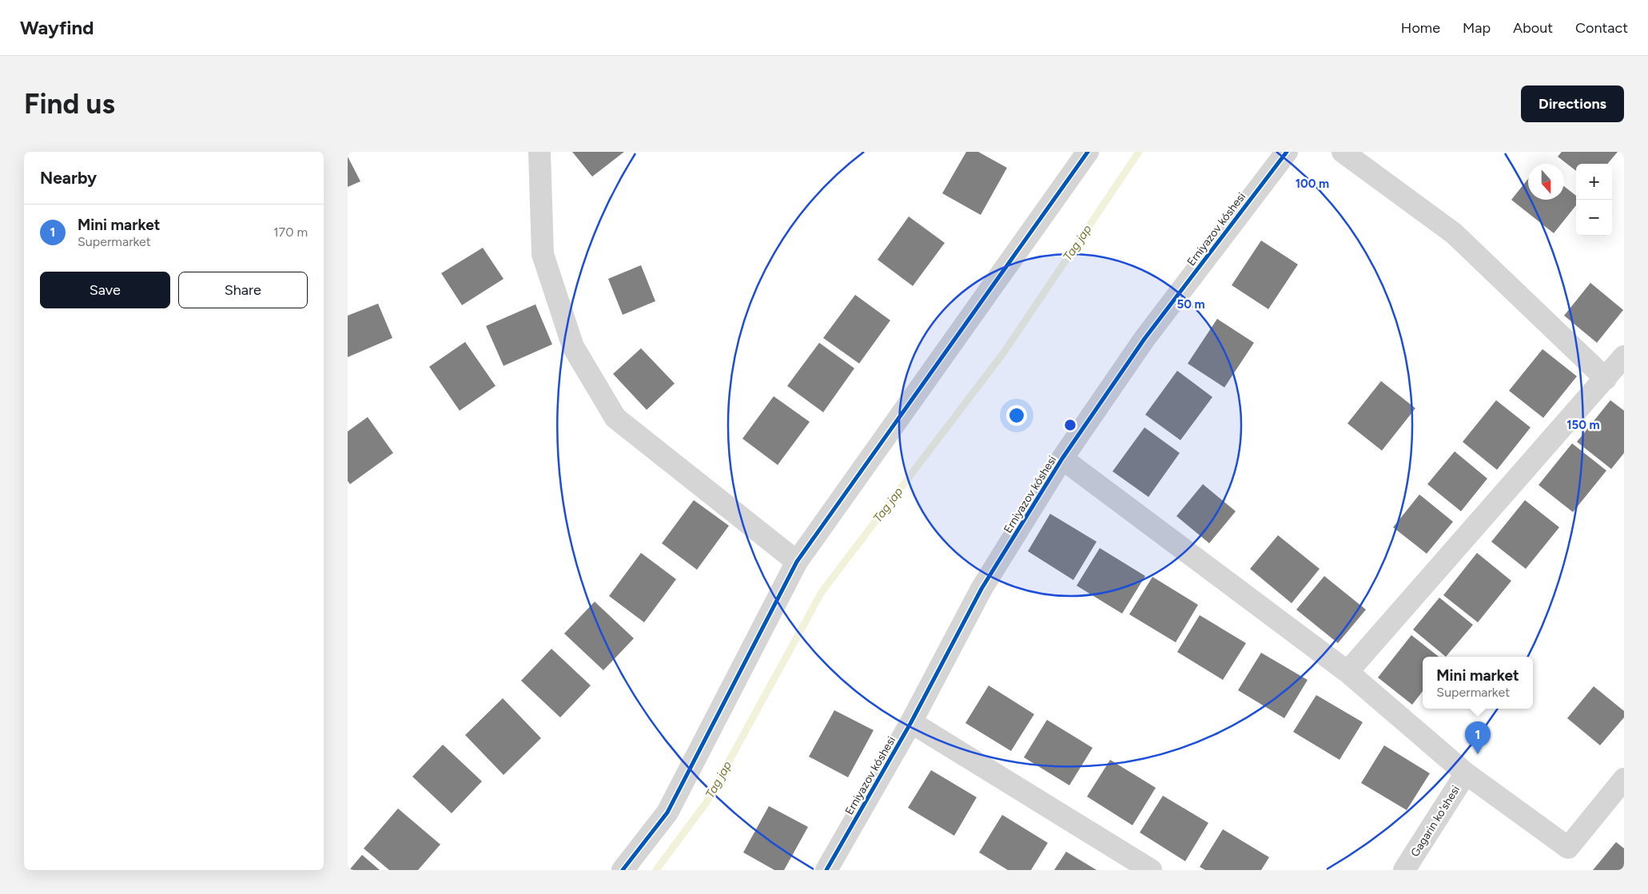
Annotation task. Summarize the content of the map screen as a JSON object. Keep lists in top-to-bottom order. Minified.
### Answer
{"streets":{"street":["Erniyazov kóshesi","Gagarin ko'shesi"]},"water":["Tag jap"],"north":"bottom","page":{"header":"Wayfind","nav":["Home","Map","About","Contact"],"buttons":["Directions",["Save","Share"]],"title":"Find us","heading":"Nearby","map_buttons":["+","−"],"list":[{"mark":"1","name":"Mini market","note":"Supermarket","value":"170 m"}],"popup":["Mini market","Supermarket"],"pins":"1"},"rings":["100 m","50 m","150 m"]}
